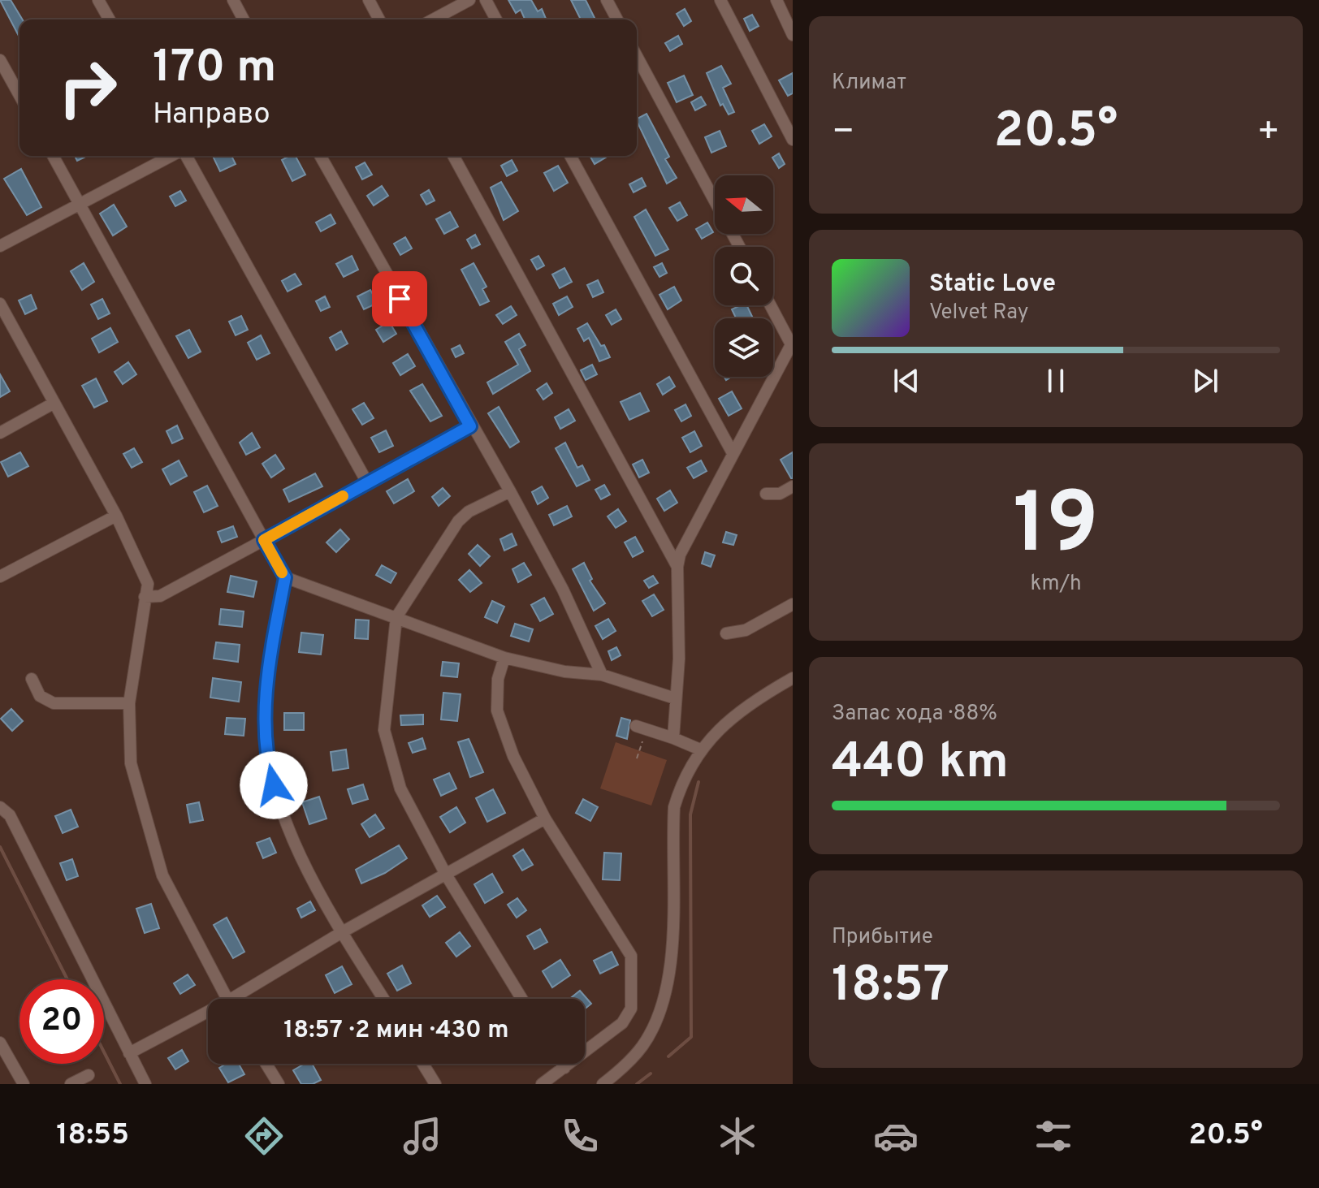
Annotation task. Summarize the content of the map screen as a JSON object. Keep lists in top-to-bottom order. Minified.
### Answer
{"north":"left","page":{"tile":["Климат",["19","km/h"],["Запас хода · 88%","440 km"],["Прибытие","18:57"]],"turn":["170 m","Направо"],"heat":["−","20.5°","+"],"song":["Static Love","Velvet Ray"],"limit":"20","trip":"18:57 · 2 мин · 430 m","tabs":["18:55","20.5°"]}}
